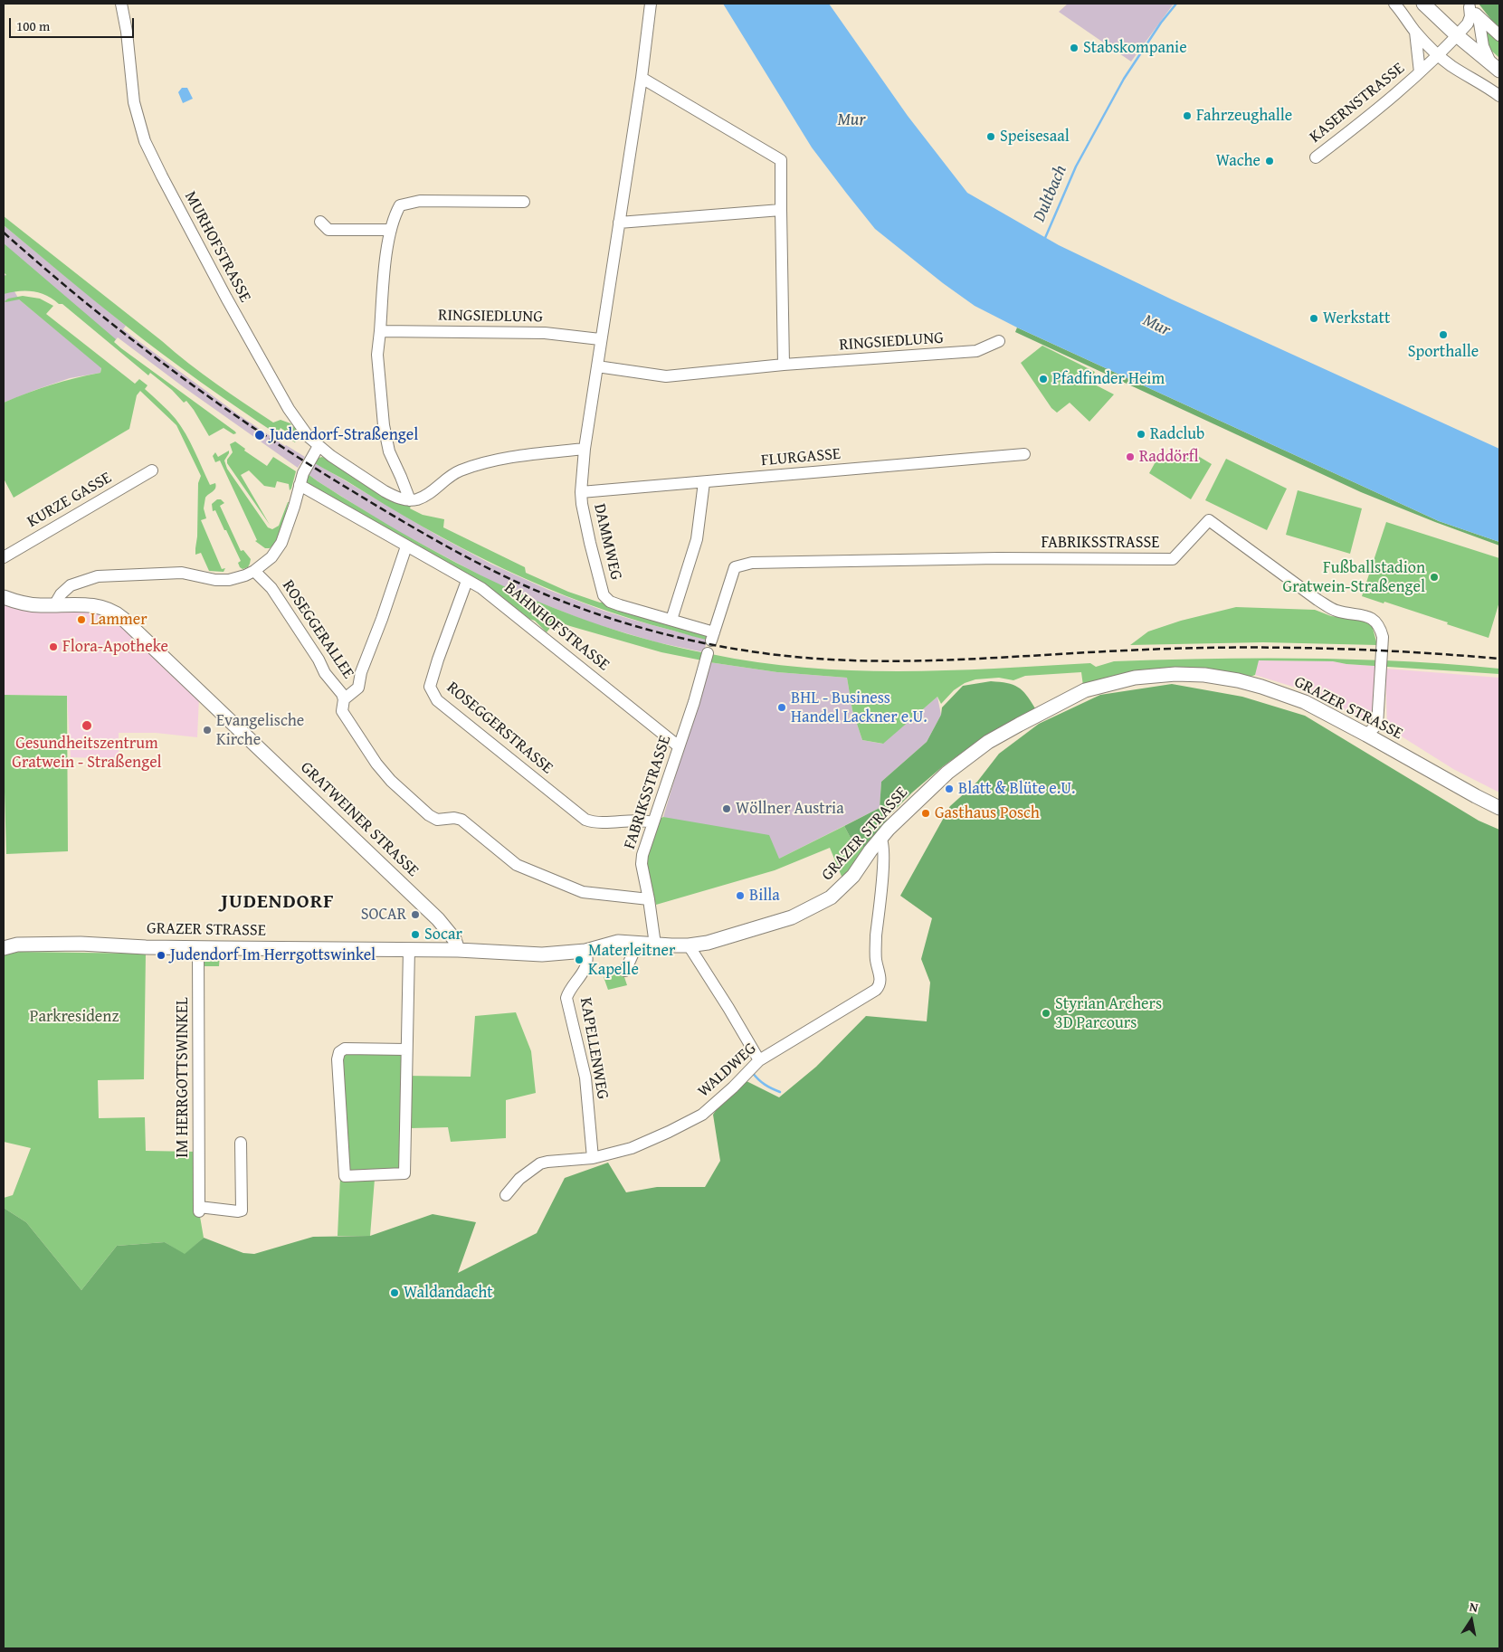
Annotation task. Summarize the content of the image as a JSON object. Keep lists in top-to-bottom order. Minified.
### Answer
{"streets":{"main road":["GRAZER STRASSE","GRATWEINER STRASSE"],"street":["KASERNSTRASSE","MURHOFSTRASSE","RINGSIEDLUNG","FLURGASSE","KURZE GASSE","DAMMWEG","FABRIKSSTRASSE","BAHNHOFSTRASSE","ROSEGGERALLEE","ROSEGGERSTRASSE","KAPELLENWEG","WALDWEG","IM HERRGOTTSWINKEL"]},"crossings":[["FLURGASSE","DAMMWEG"],["DAMMWEG","FABRIKSSTRASSE"],["FABRIKSSTRASSE","BAHNHOFSTRASSE"],["FABRIKSSTRASSE","ROSEGGERALLEE"],["FABRIKSSTRASSE","GRAZER STRASSE"],["FABRIKSSTRASSE","ROSEGGERSTRASSE"],["BAHNHOFSTRASSE","ROSEGGERSTRASSE"],["GRAZER STRASSE","GRATWEINER STRASSE"],["GRAZER STRASSE","KAPELLENWEG"],["GRAZER STRASSE","WALDWEG"],["GRAZER STRASSE","IM HERRGOTTSWINKEL"],["KAPELLENWEG","WALDWEG"]],"districts":["JUDENDORF"],"water":["Mur","Dultbach"],"parks":["Parkresidenz"],"places":["Stabskompanie","Fahrzeughalle","Speisesaal","Wache","Werkstatt","Sporthalle","Pfadfinder Heim","Radclub","Judendorf-Straßengel","Raddörfl","Fußballstadion Gratwein-Straßengel","Lammer","Flora-Apotheke","BHL - Business Handel Lackner e.U.","Gesundheitszentrum Gratwein - Straßengel","Evangelische Kirche","Blatt & Blüte e.U.","Wöllner Austria","Gasthaus Posch","Billa","SOCAR","Socar","Judendorf Im Herrgottswinkel","Materleitner Kapelle","Styrian Archers 3D Parcours","Waldandacht"],"scale_bar":"100 m","north":"top"}
